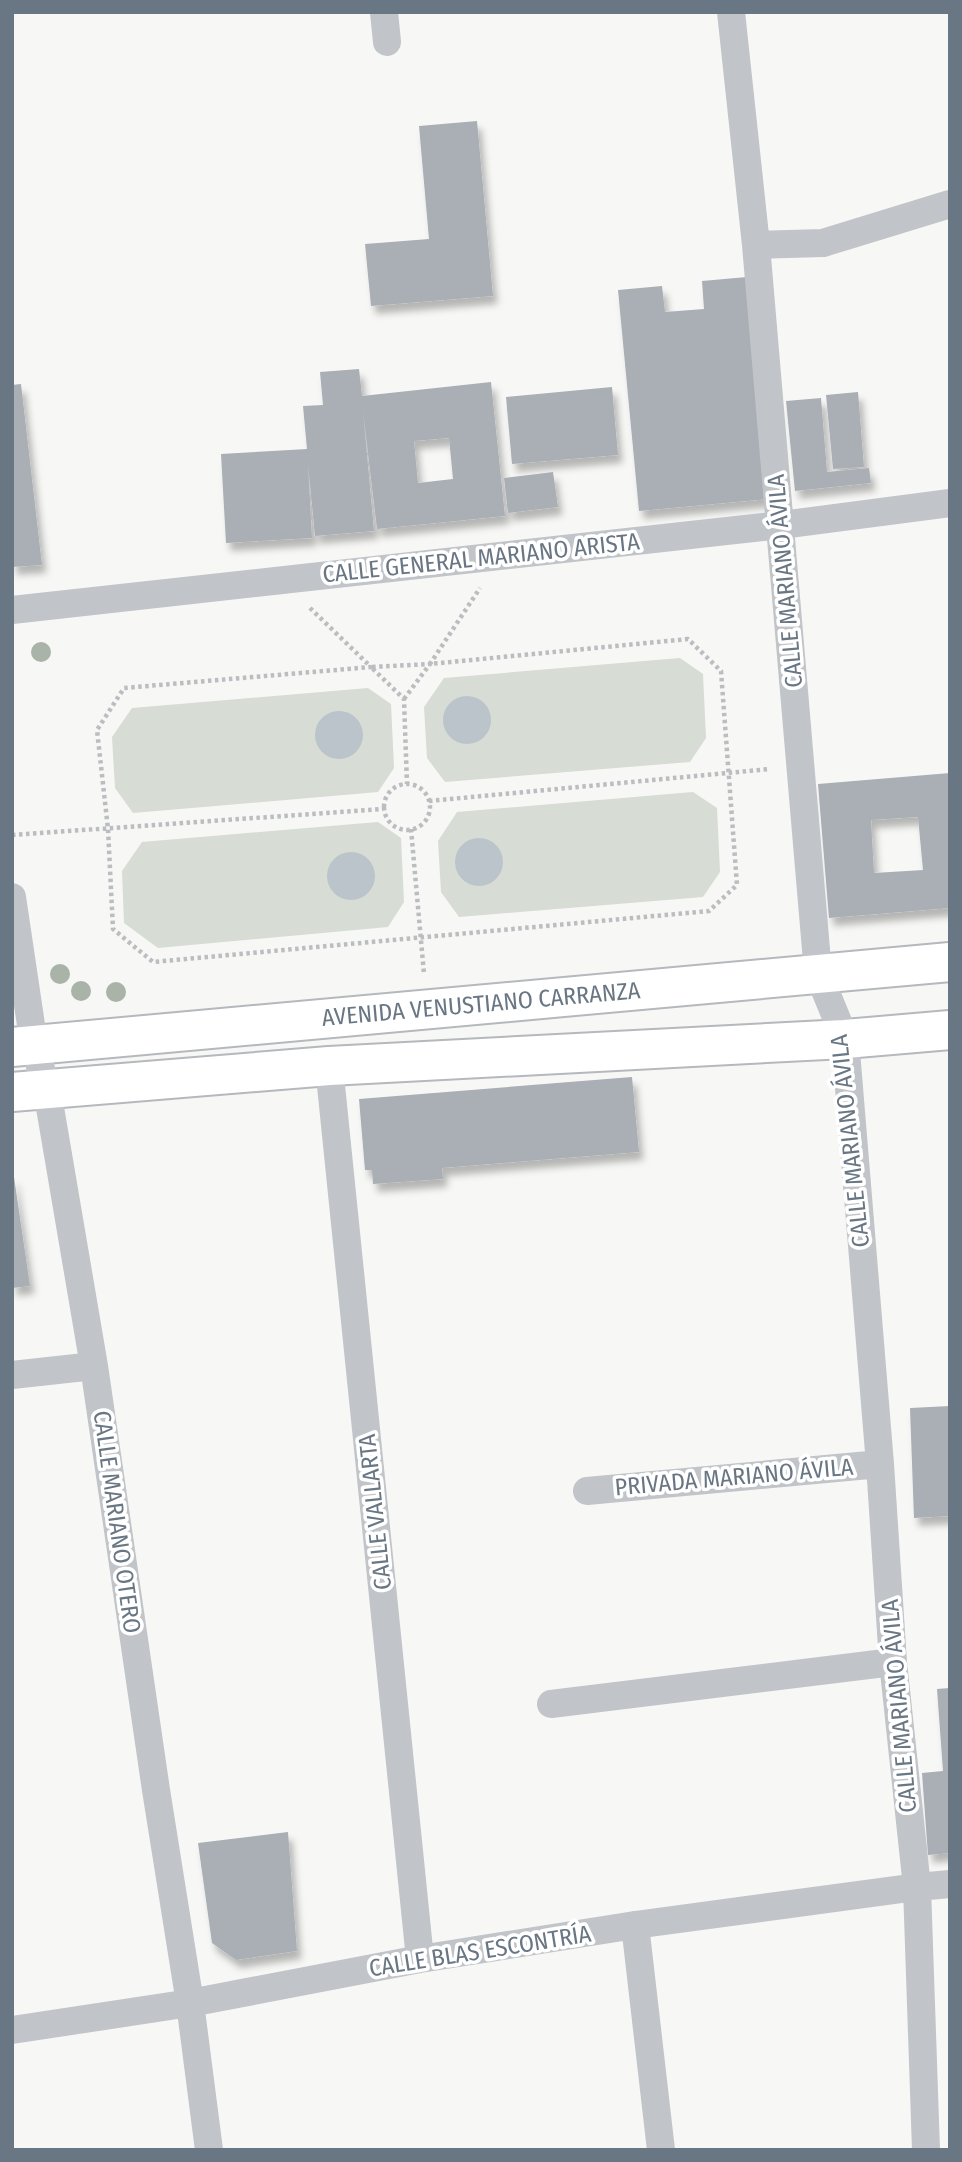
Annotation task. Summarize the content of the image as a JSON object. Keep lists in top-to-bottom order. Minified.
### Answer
{"streets":{"main road":["AVENIDA VENUSTIANO CARRANZA"],"street":["CALLE GENERAL MARIANO ARISTA","CALLE MARIANO ÁVILA","PRIVADA MARIANO ÁVILA","CALLE VALLARTA","CALLE MARIANO OTERO","CALLE BLAS ESCONTRÍA"]},"crossings":[["CALLE GENERAL MARIANO ARISTA","CALLE MARIANO ÁVILA"],["CALLE MARIANO ÁVILA","AVENIDA VENUSTIANO CARRANZA"],["CALLE MARIANO ÁVILA","PRIVADA MARIANO ÁVILA"],["CALLE MARIANO ÁVILA","CALLE BLAS ESCONTRÍA"],["AVENIDA VENUSTIANO CARRANZA","CALLE VALLARTA"],["AVENIDA VENUSTIANO CARRANZA","CALLE MARIANO OTERO"],["CALLE VALLARTA","CALLE BLAS ESCONTRÍA"],["CALLE MARIANO OTERO","CALLE BLAS ESCONTRÍA"]]}
